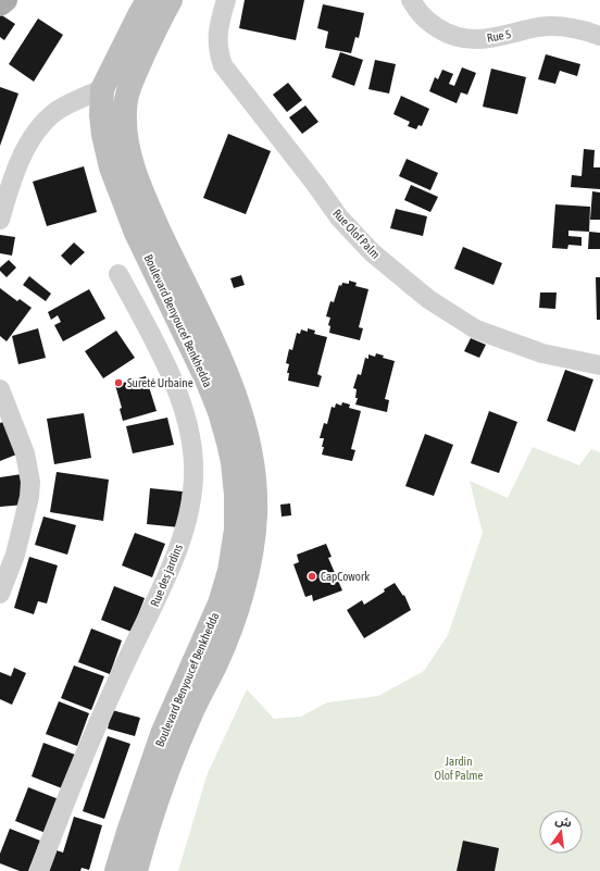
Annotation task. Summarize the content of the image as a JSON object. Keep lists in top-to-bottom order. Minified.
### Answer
{"streets":{"main road":["Boulevard Benyoucef Benkhedda"],"street":["Rue 5","Rue Olof Palm","Rue des jardins"]},"parks":["Jardin Olof Palme"],"places":["Sureté Urbaine","CapCowork"],"north":"top"}
